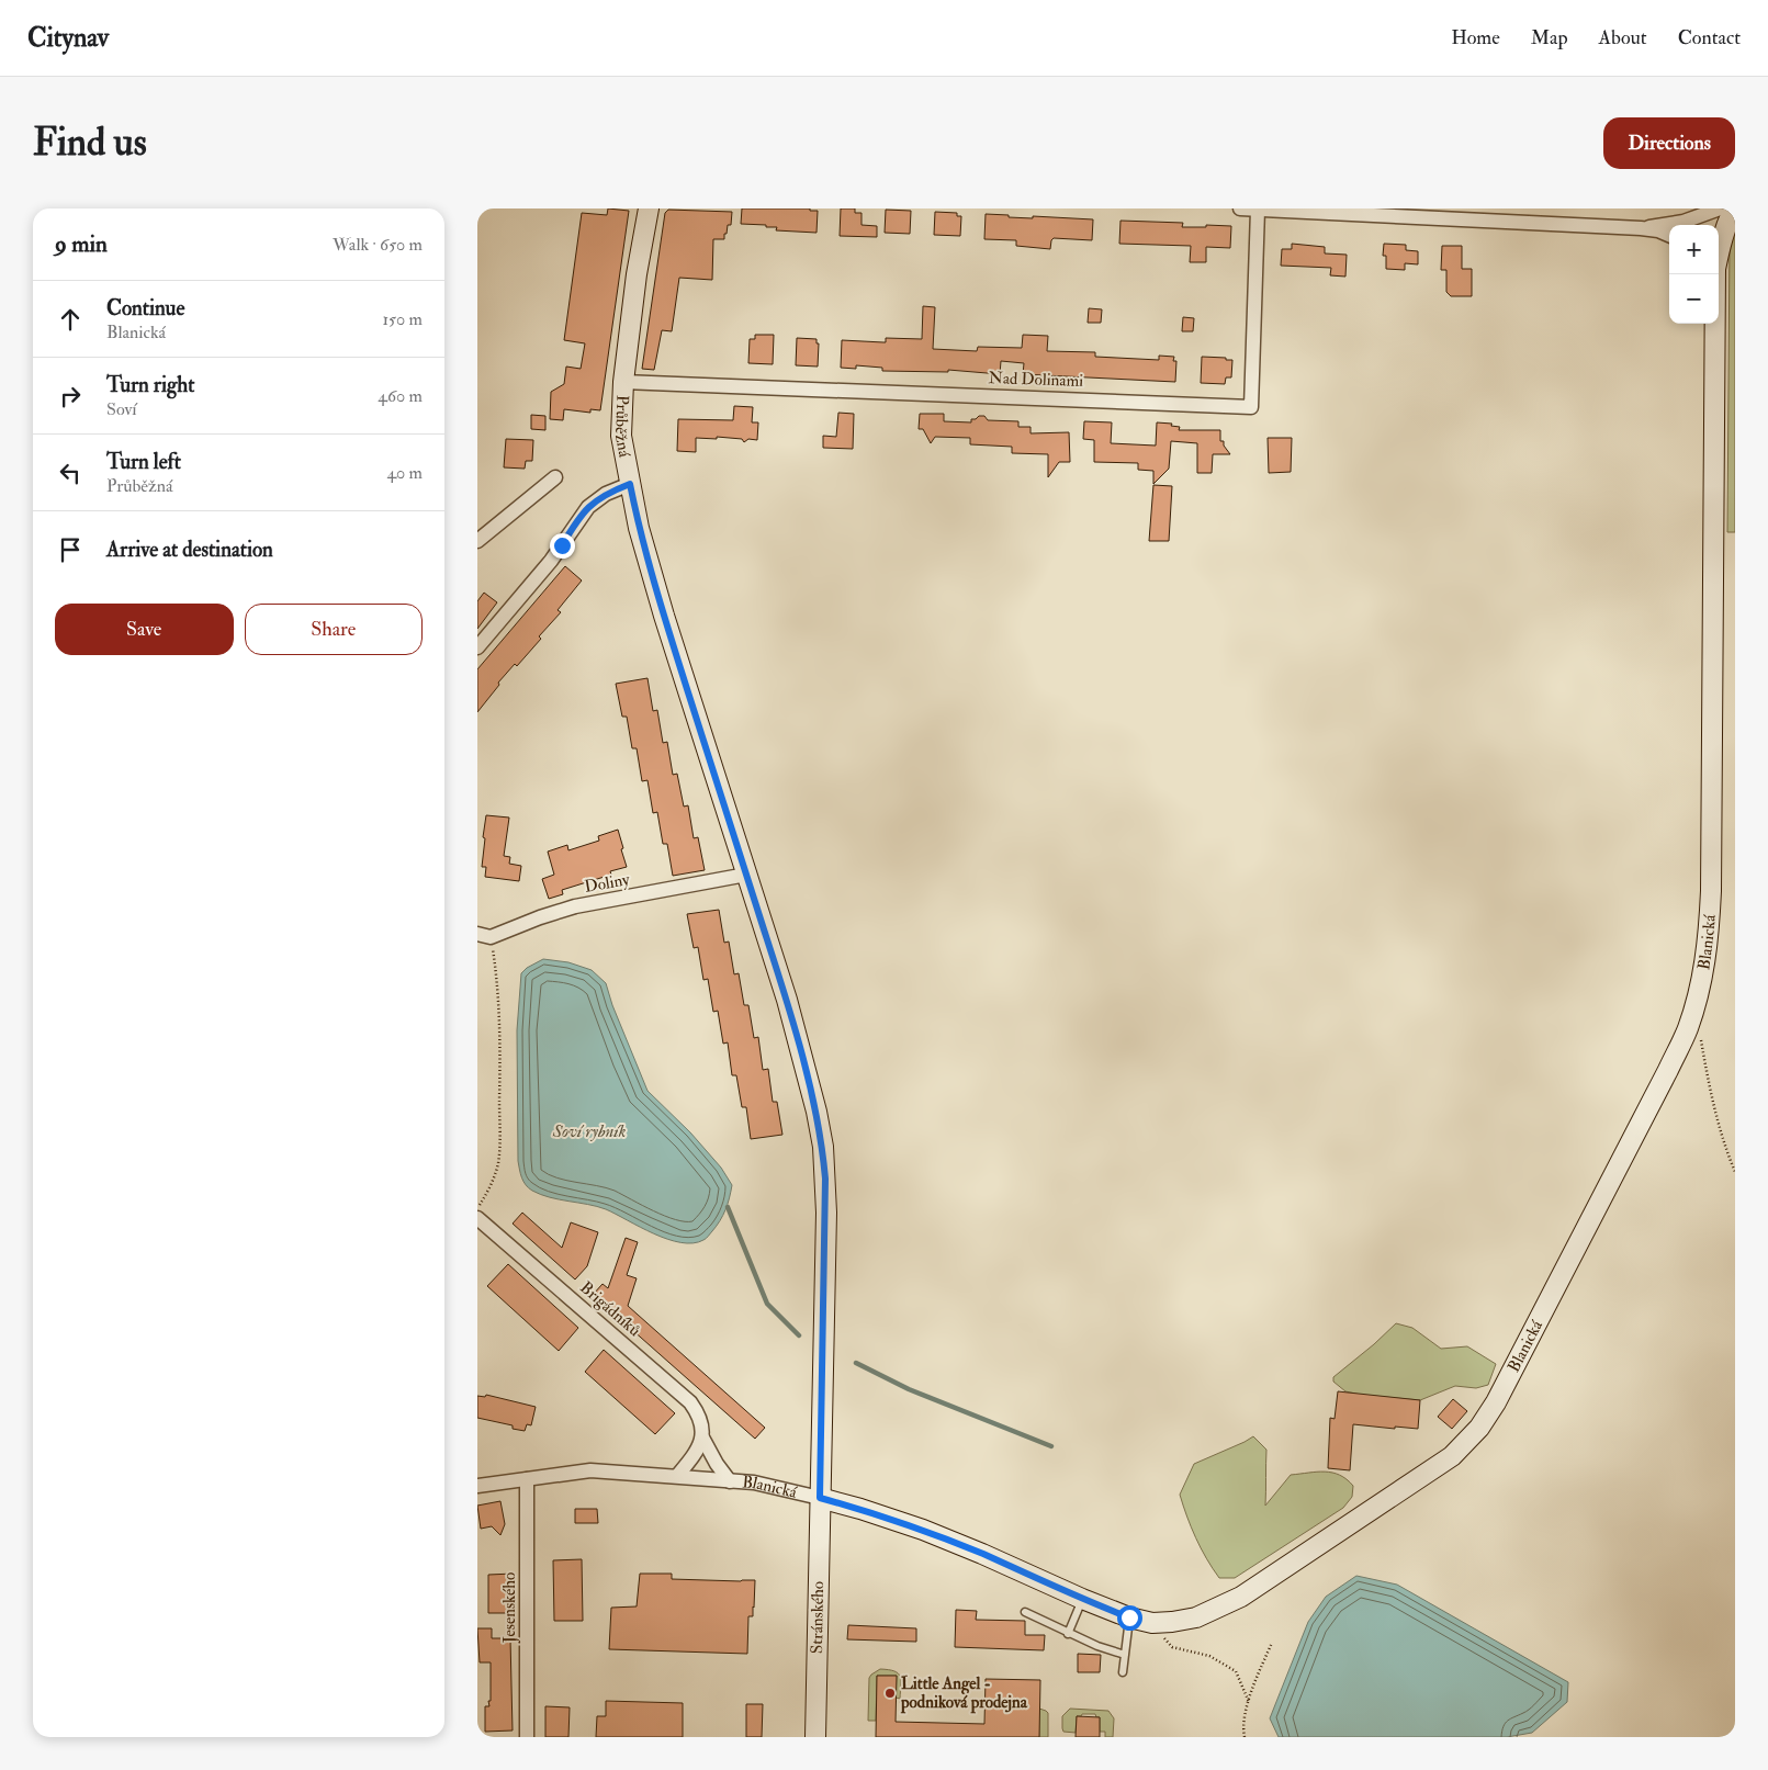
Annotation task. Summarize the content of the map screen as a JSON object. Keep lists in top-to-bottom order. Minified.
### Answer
{"streets":{"street":["Nad Dolinami","Průběžná","Doliny","Blanická","Brigádníků","Jesenského","Stránského"]},"crossings":[["Nad Dolinami","Průběžná"],["Průběžná","Doliny"],["Průběžná","Stránského"],["Doliny","Stránského"],["Blanická","Brigádníků"],["Blanická","Jesenského"],["Blanická","Stránského"]],"water":["Soví rybník"],"places":["Little Angel - podniková prodejna"],"page":{"header":"Citynav","nav":["Home","Map","About","Contact"],"buttons":["Directions",["Save","Share"]],"title":"Find us","heading":["9 min","Walk · 650 m"],"map_buttons":["+","−"],"list":[["Continue","Blanická","150 m"],["Turn right","Soví","460 m"],["Turn left","Průběžná","40 m"],"Arrive at destination"]}}
